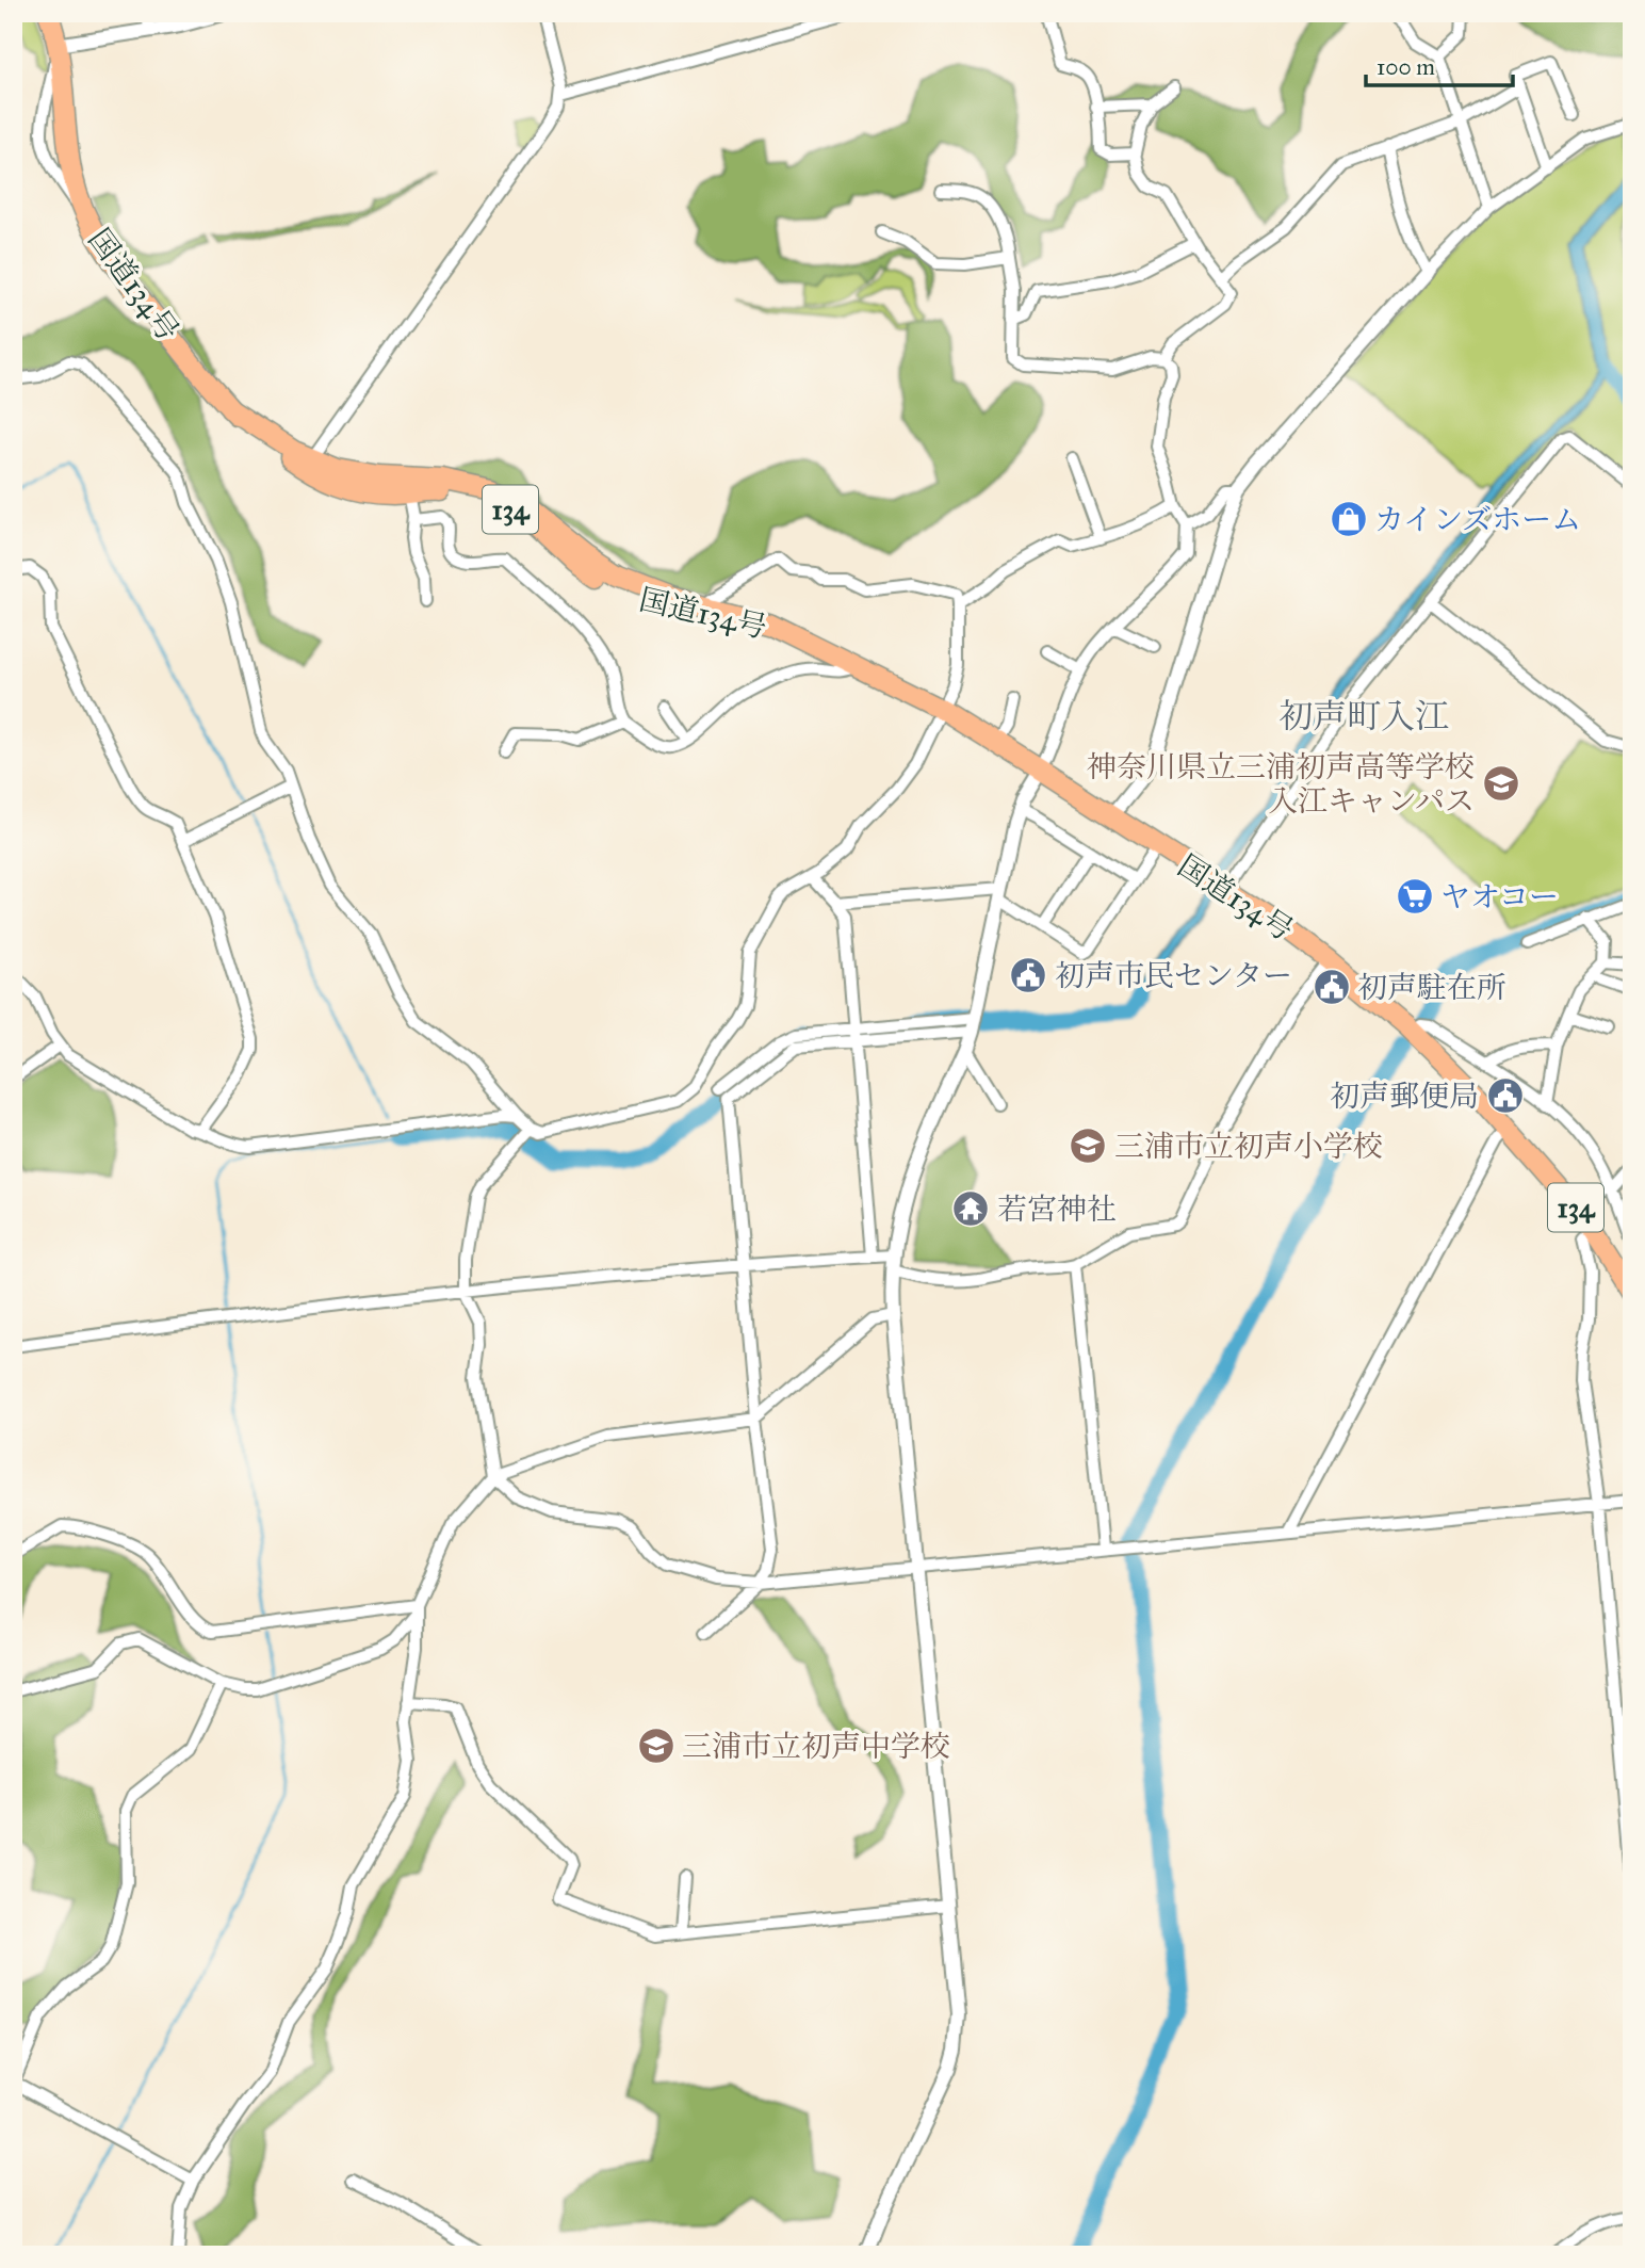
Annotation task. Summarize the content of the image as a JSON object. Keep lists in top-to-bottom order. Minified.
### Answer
{"streets":{"highway":["国道134号","134"]},"districts":["初声町入江"],"places":{"shop":["カインズホーム"],"school or university":["神奈川県立三浦初声高等学校 入江キャンパス","三浦市立初声小学校","三浦市立初声中学校"],"supermarket":["ヤオコー"],"public building":["初声市民センター","初声駐在所","初声郵便局"],"temple":["若宮神社"]},"scale_bar":"100 m"}
